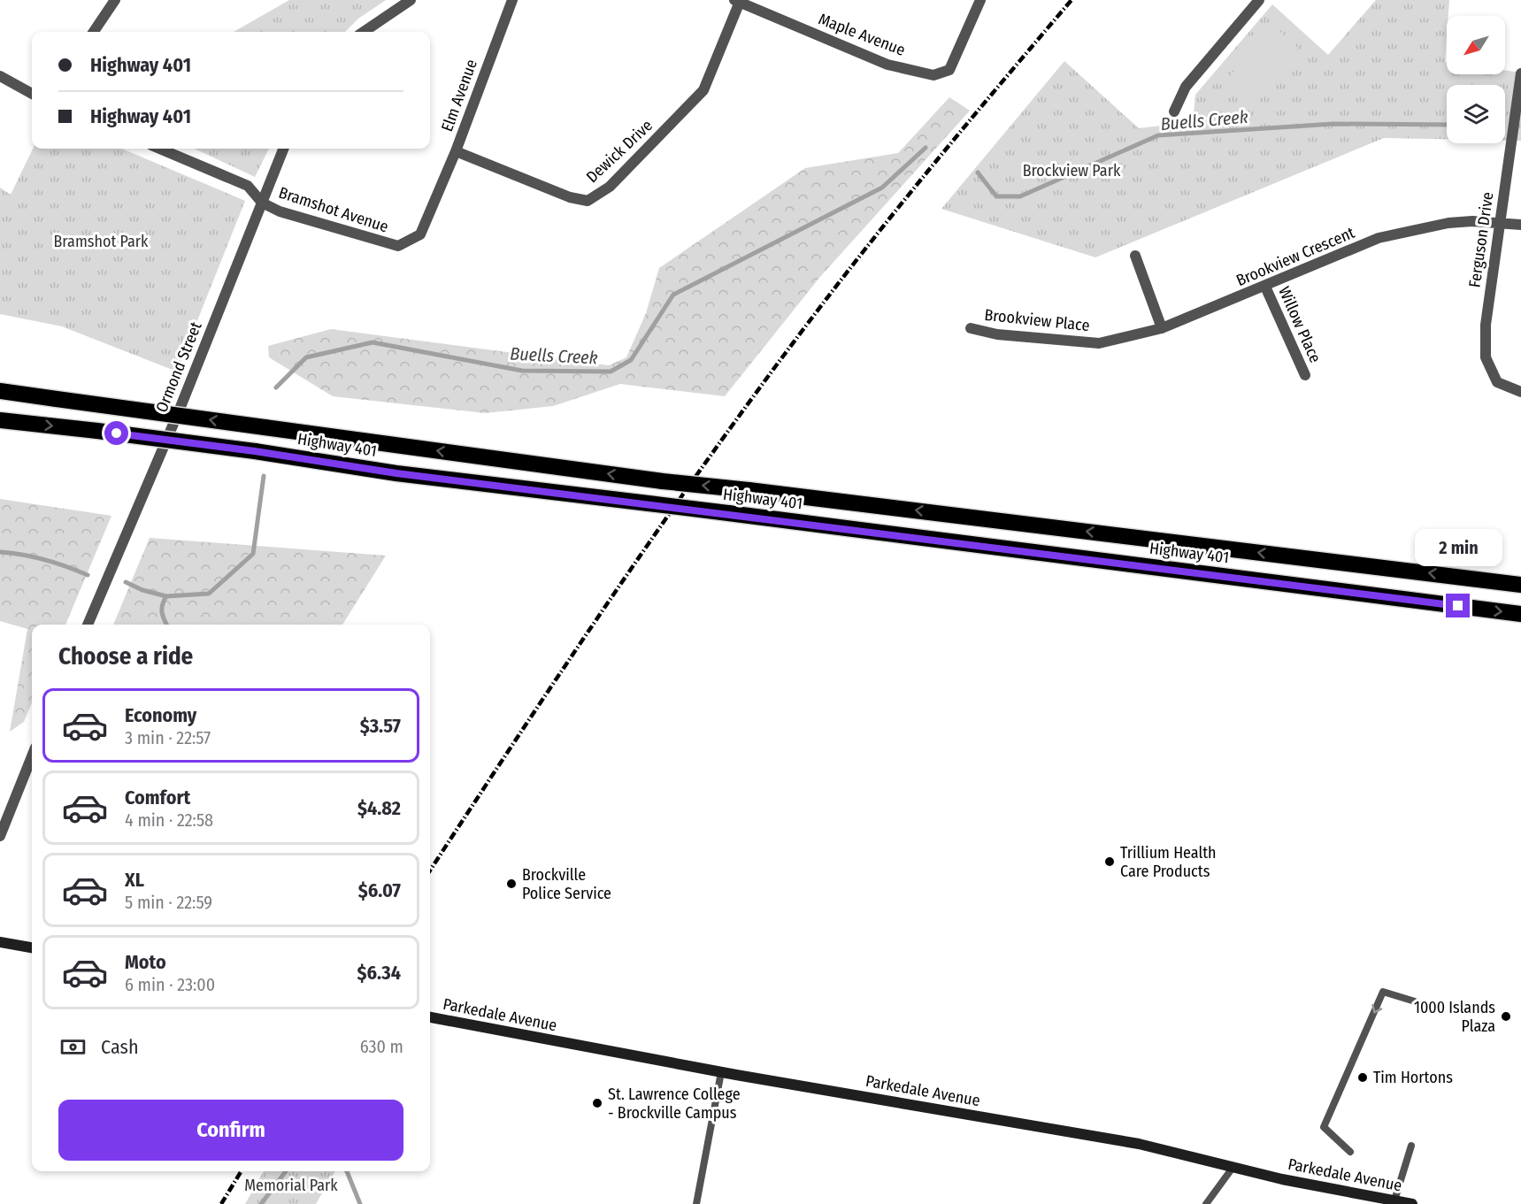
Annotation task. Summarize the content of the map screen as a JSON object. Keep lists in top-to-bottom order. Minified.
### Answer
{"streets":{"highway":["Highway 401"],"main road":["Parkedale Avenue"],"street":["Maple Avenue","Elm Avenue","Dewick Drive","Bramshot Avenue","Ferguson Drive","Brookview Crescent","Brookview Place","Willow Place","Ormond Street"]},"crossings":[["Maple Avenue","Dewick Drive"],["Elm Avenue","Dewick Drive"],["Elm Avenue","Bramshot Avenue"],["Bramshot Avenue","Ormond Street"],["Ferguson Drive","Brookview Crescent"],["Brookview Crescent","Brookview Place"],["Brookview Crescent","Willow Place"]],"water":["Buells Creek"],"parks":["Brockview Park","Bramshot Park","Memorial Park"],"places":["Trillium Health Care Products","Brockville Police Service","1000 Islands Plaza","Tim Hortons","St. Lawrence College - Brockville Campus"],"north":"bottom left","page":{"banner":["Highway 401","Highway 401"],"bubble":"2 min","heading":"Choose a ride","list":[{"name":"Economy","note":"3 min · 22:57","value":"$3.57"},{"name":"Comfort","note":"4 min · 22:58","value":"$4.82"},{"name":"XL","note":"5 min · 22:59","value":"$6.07"},{"name":"Moto","note":"6 min · 23:00","value":"$6.34"}],"pay":["Cash","630 m"],"buttons":"Confirm"}}
